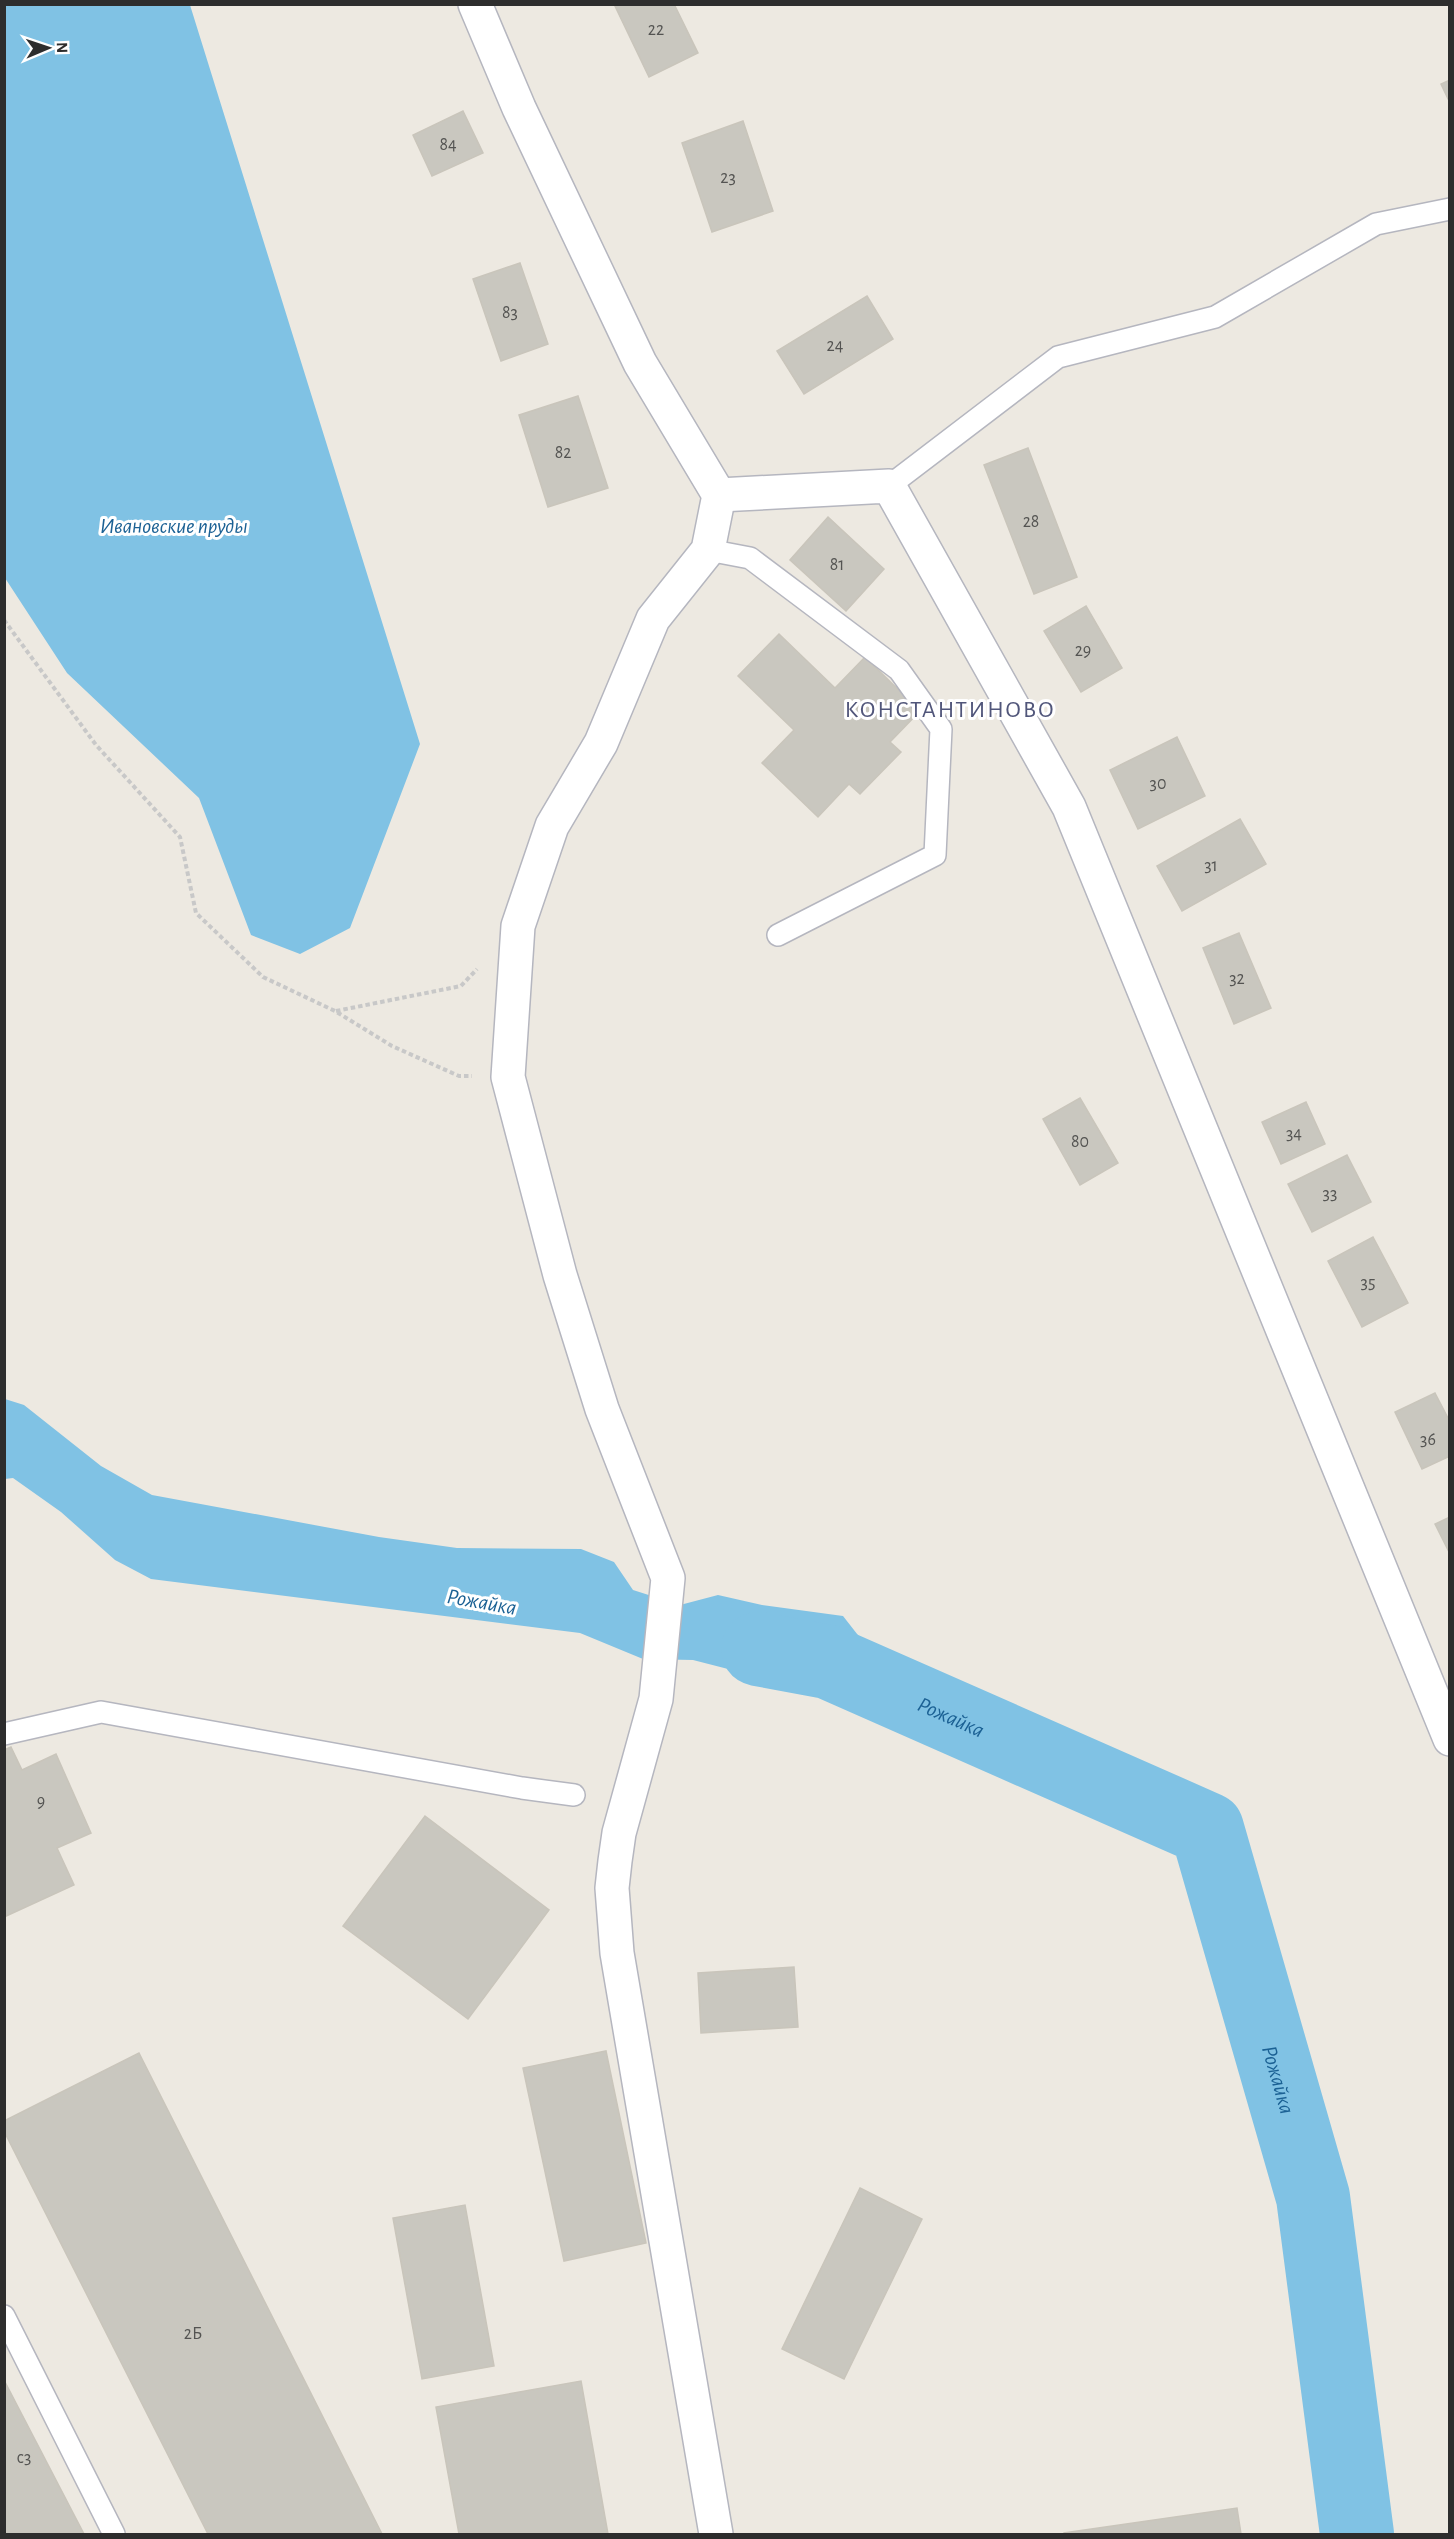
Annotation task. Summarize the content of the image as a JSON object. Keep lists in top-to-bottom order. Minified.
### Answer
{"districts":["КОНСТАНТИНОВО"],"water":["Ивановские пруды","Рожайка"],"house_numbers":["22","84","23","83","24","82","28","81","29","30","31","32","34","80","33","35","36","9","2Б","с3"],"north":"right"}
